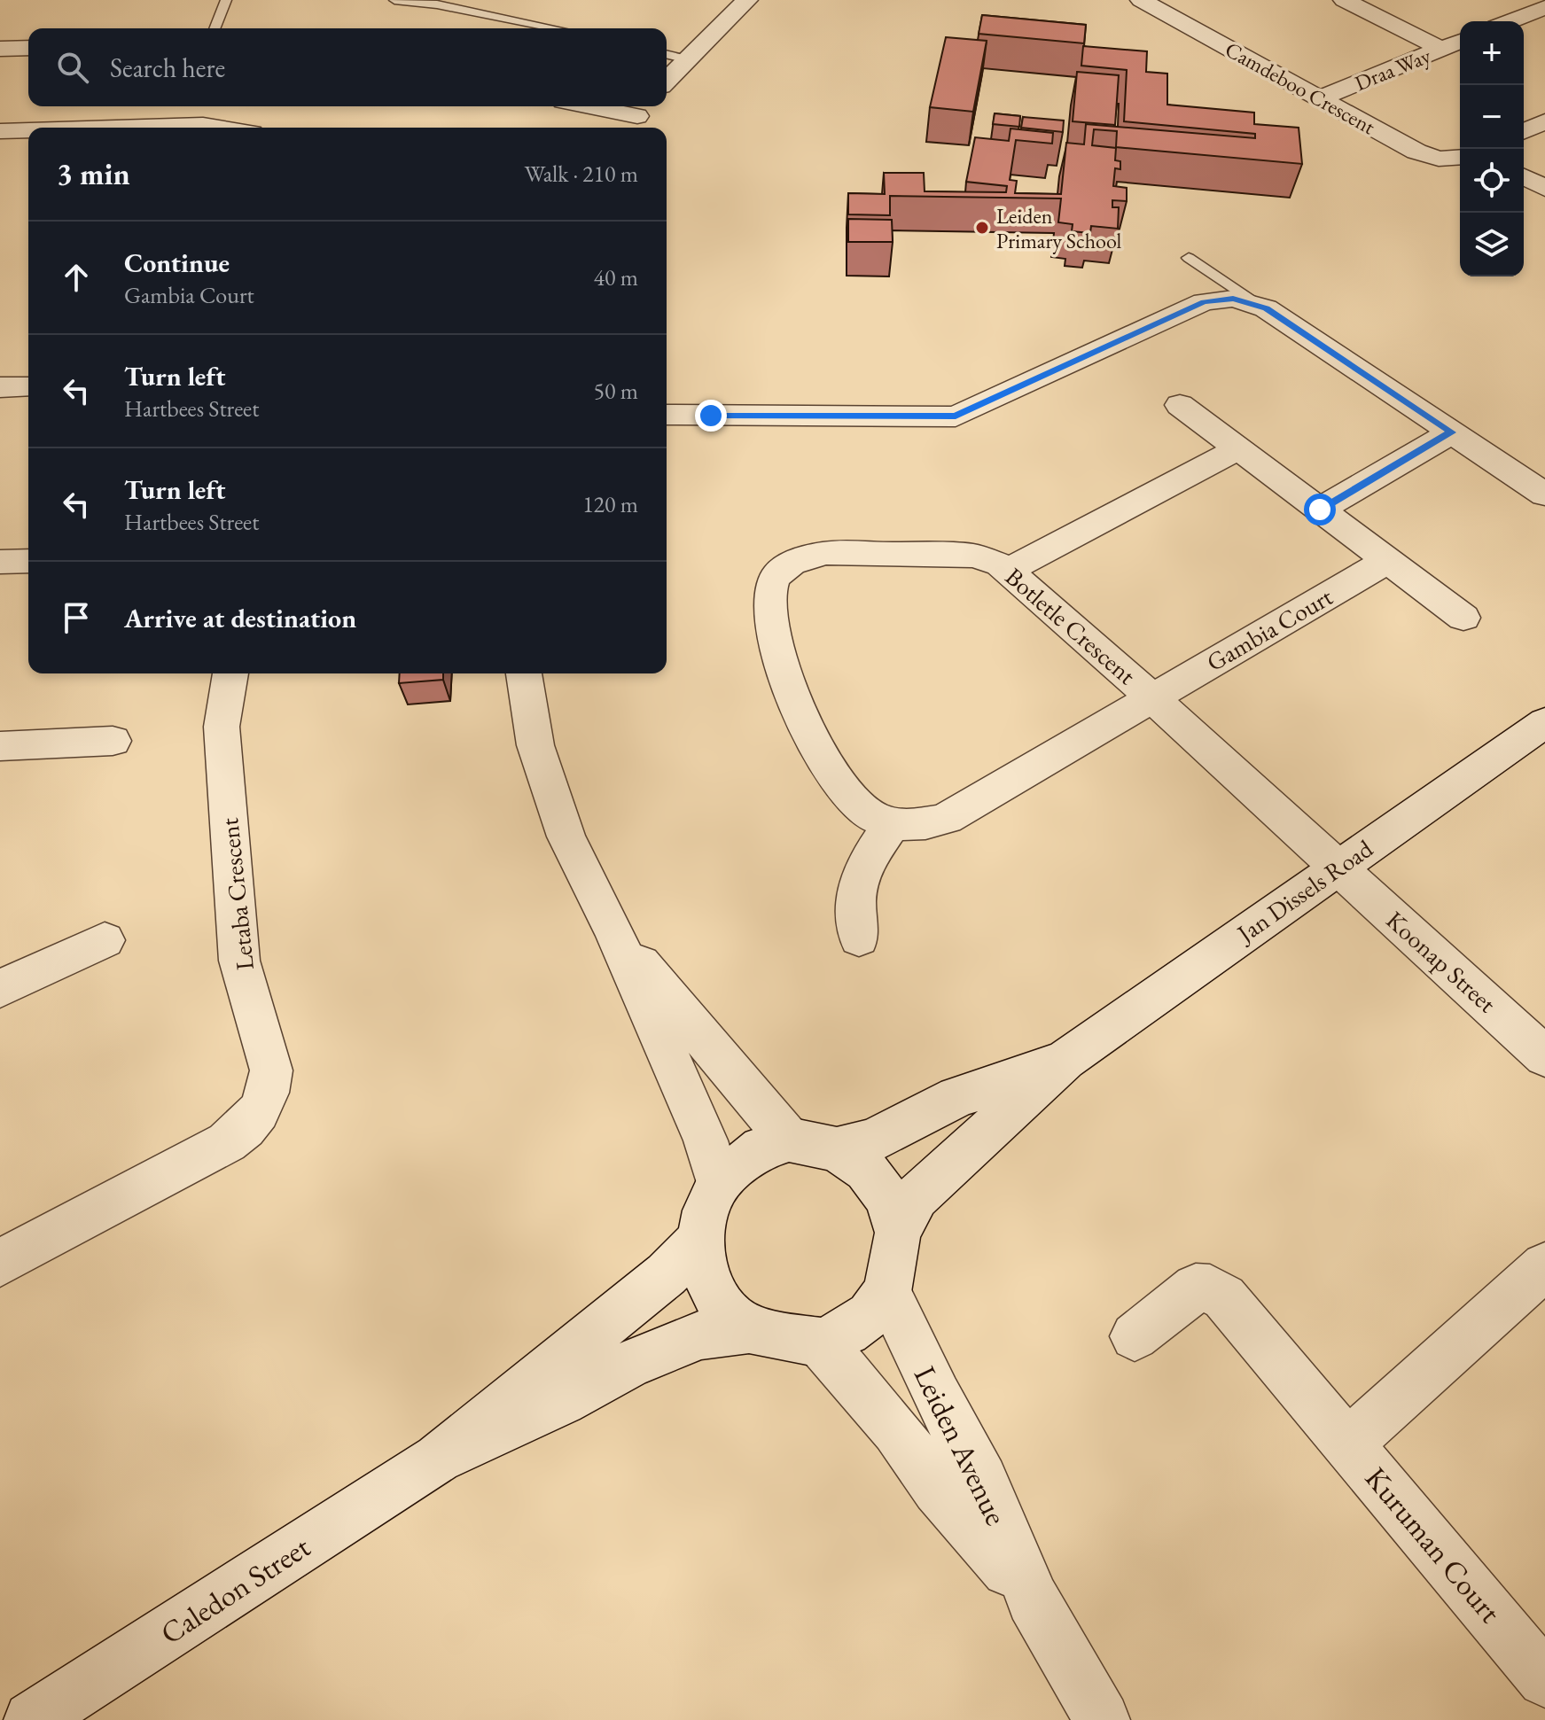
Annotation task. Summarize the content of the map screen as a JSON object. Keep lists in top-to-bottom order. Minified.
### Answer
{"streets":{"street":["Draa Way","Camdeboo Crescent","Botletle Crescent","Gambia Court","Jan Dissels Road","Letaba Crescent","Koonap Street","Leiden Avenue","Kuruman Court","Caledon Street"]},"crossings":[["Draa Way","Camdeboo Crescent"],["Botletle Crescent","Gambia Court"],["Botletle Crescent","Jan Dissels Road"],["Botletle Crescent","Koonap Street"],["Jan Dissels Road","Koonap Street"],["Jan Dissels Road","Leiden Avenue"],["Jan Dissels Road","Caledon Street"],["Leiden Avenue","Caledon Street"]],"places":["Leiden Primary School"],"page":{"map_buttons":["+","−"],"search":"Search here","heading":["3 min","Walk · 210 m"],"list":[["Continue","Gambia Court","40 m"],["Turn left","Hartbees Street","50 m"],["Turn left","Hartbees Street","120 m"],"Arrive at destination"]}}
